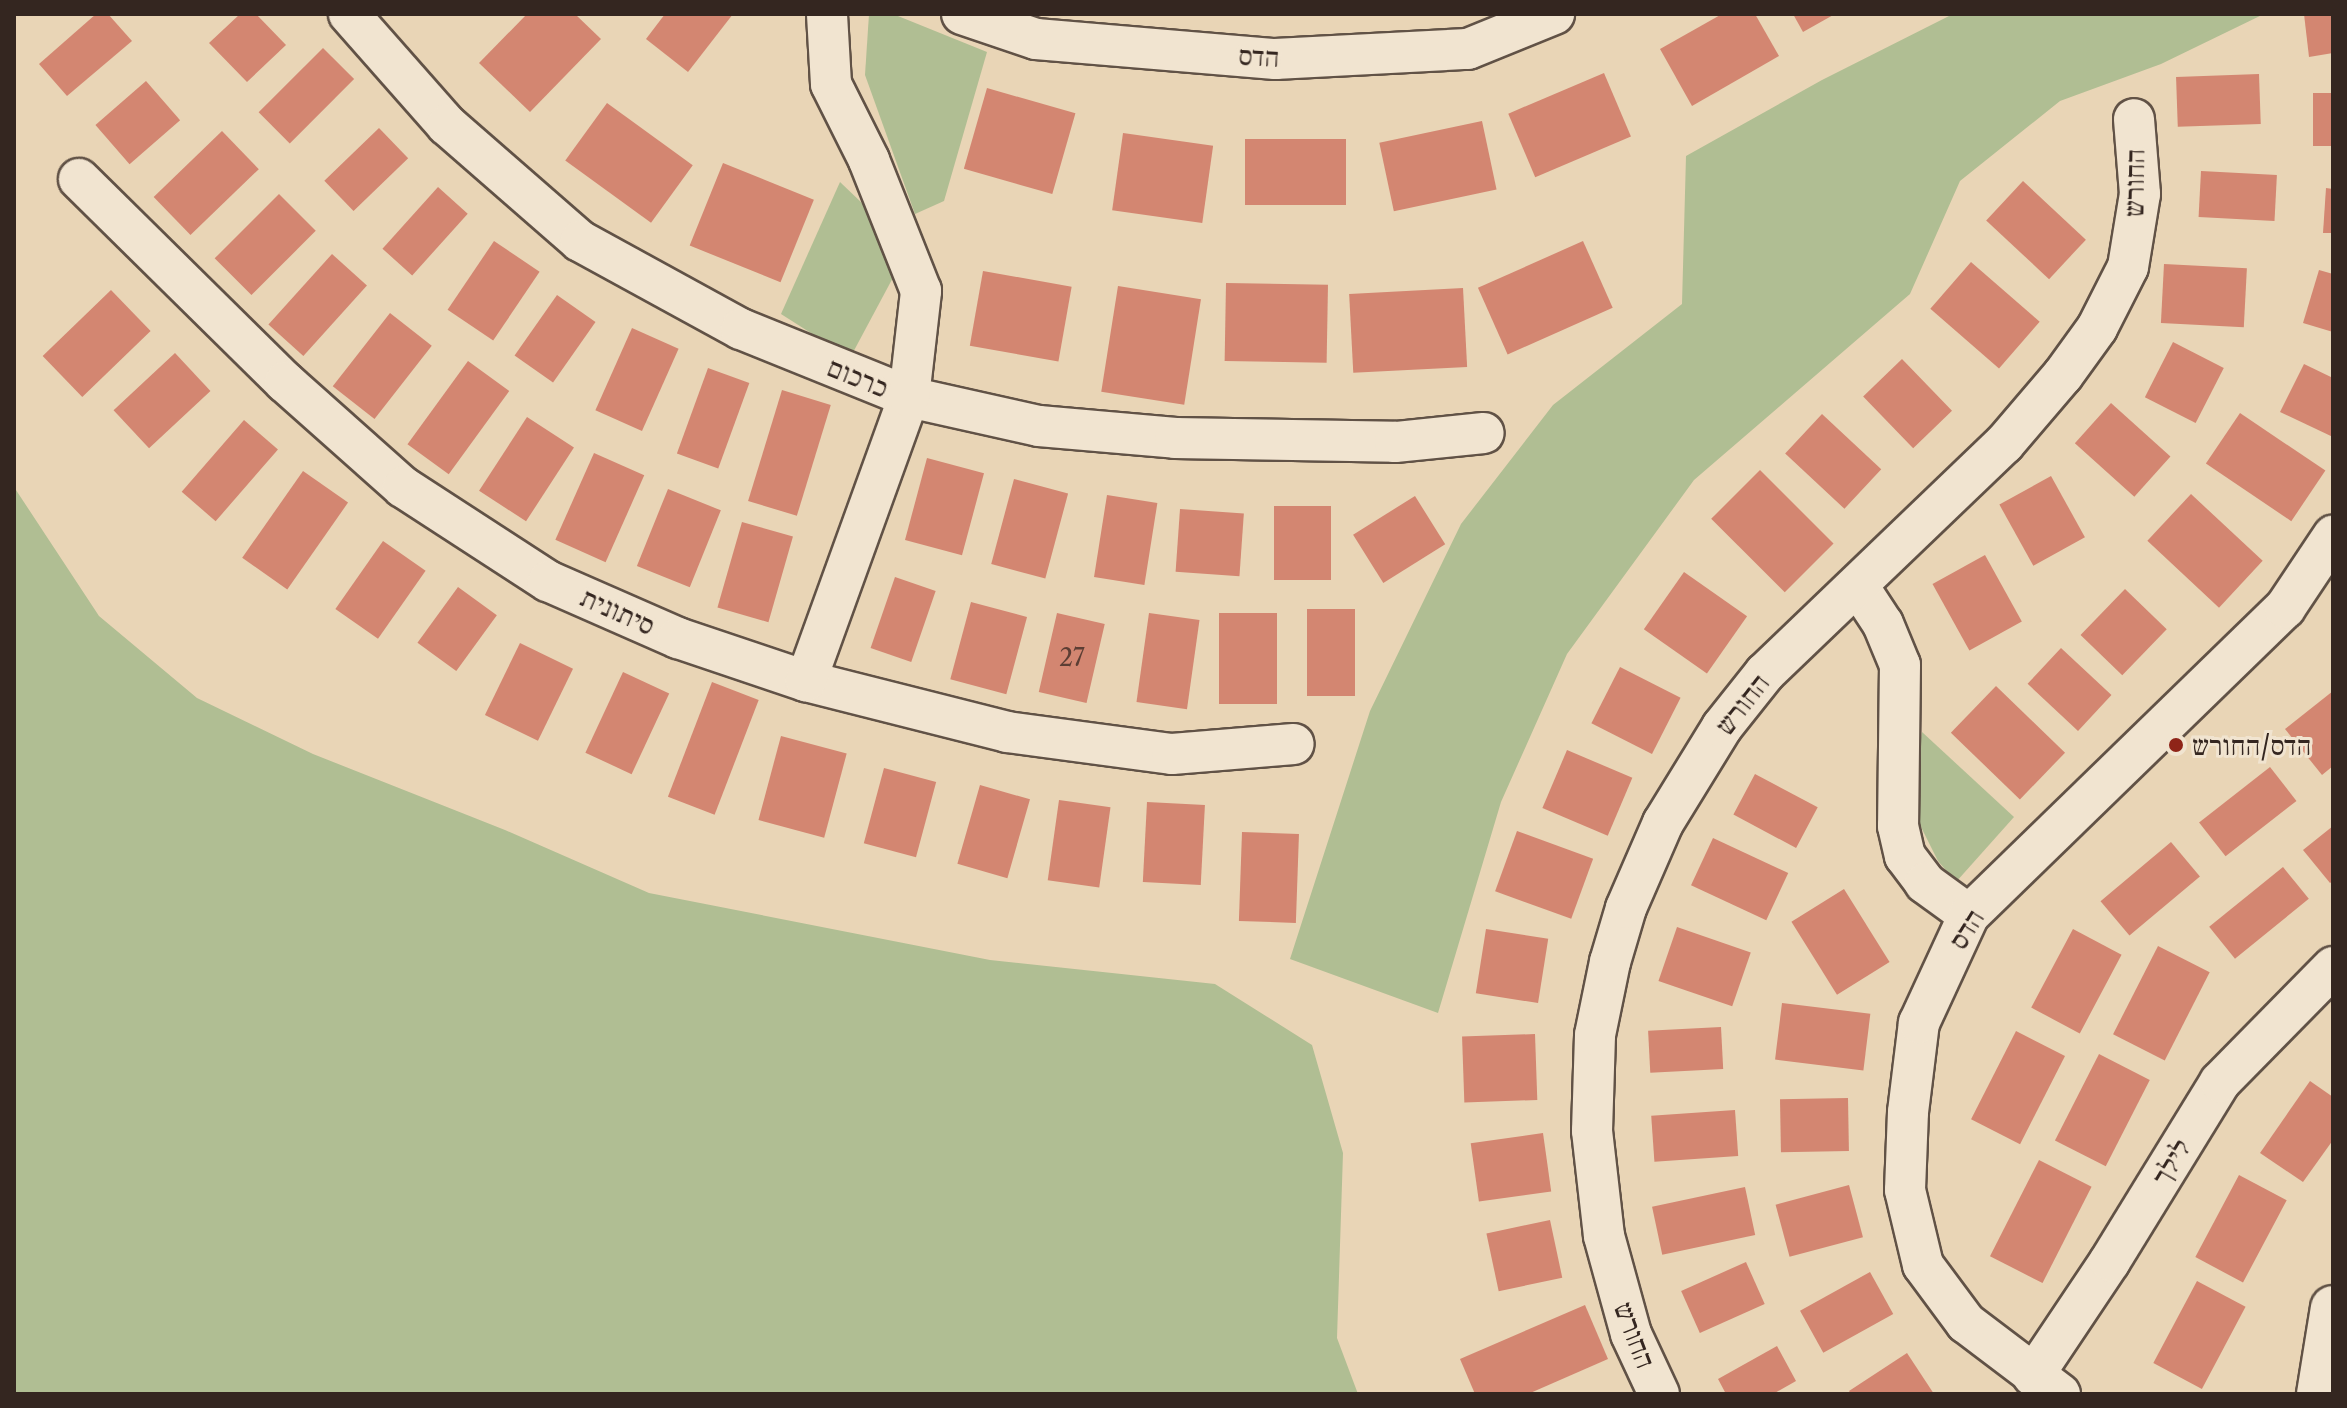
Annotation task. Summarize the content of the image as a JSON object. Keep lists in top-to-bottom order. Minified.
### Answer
{"streets":{"street":["הדס","החורש","כרכום","סיתונית","לילך"]},"crossings":[["הדס","לילך"]],"places":["הדס/החורש"],"house_numbers":["27"]}
